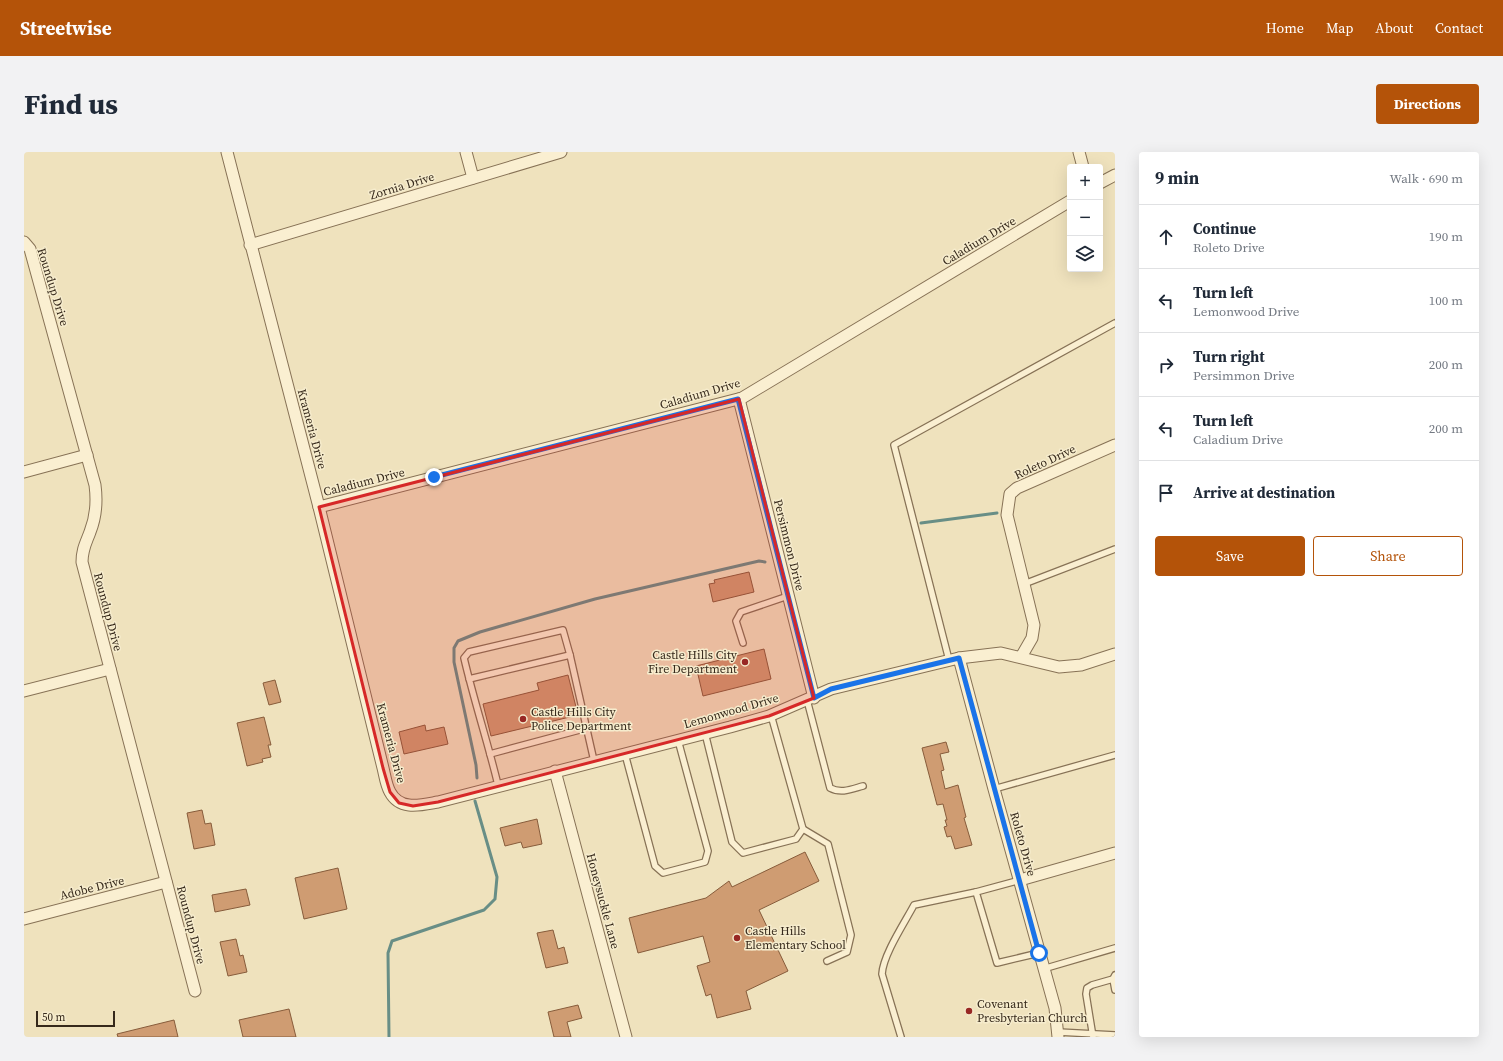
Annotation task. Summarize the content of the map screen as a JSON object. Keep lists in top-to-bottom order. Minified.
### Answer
{"streets":{"street":["Zornia Drive","Caladium Drive","Roundup Drive","Krameria Drive","Roleto Drive","Persimmon Drive","Lemonwood Drive","Adobe Drive","Honeysuckle Lane"]},"crossings":[["Zornia Drive","Krameria Drive"],["Caladium Drive","Krameria Drive"],["Caladium Drive","Persimmon Drive"],["Roundup Drive","Adobe Drive"],["Krameria Drive","Lemonwood Drive"],["Roleto Drive","Lemonwood Drive"],["Persimmon Drive","Lemonwood Drive"],["Lemonwood Drive","Honeysuckle Lane"]],"places":["Castle Hills City Fire Department","Castle Hills City Police Department","Castle Hills Elementary School","Covenant Presbyterian Church"],"scale_bar":"50 m","page":{"header":"Streetwise","nav":["Home","Map","About","Contact"],"buttons":["Directions",["Save","Share"]],"title":"Find us","heading":["9 min","Walk · 690 m"],"map_buttons":["+","−"],"list":[["Continue","Roleto Drive","190 m"],["Turn left","Lemonwood Drive","100 m"],["Turn right","Persimmon Drive","200 m"],["Turn left","Caladium Drive","200 m"],"Arrive at destination"],"scale":"50 m"}}
